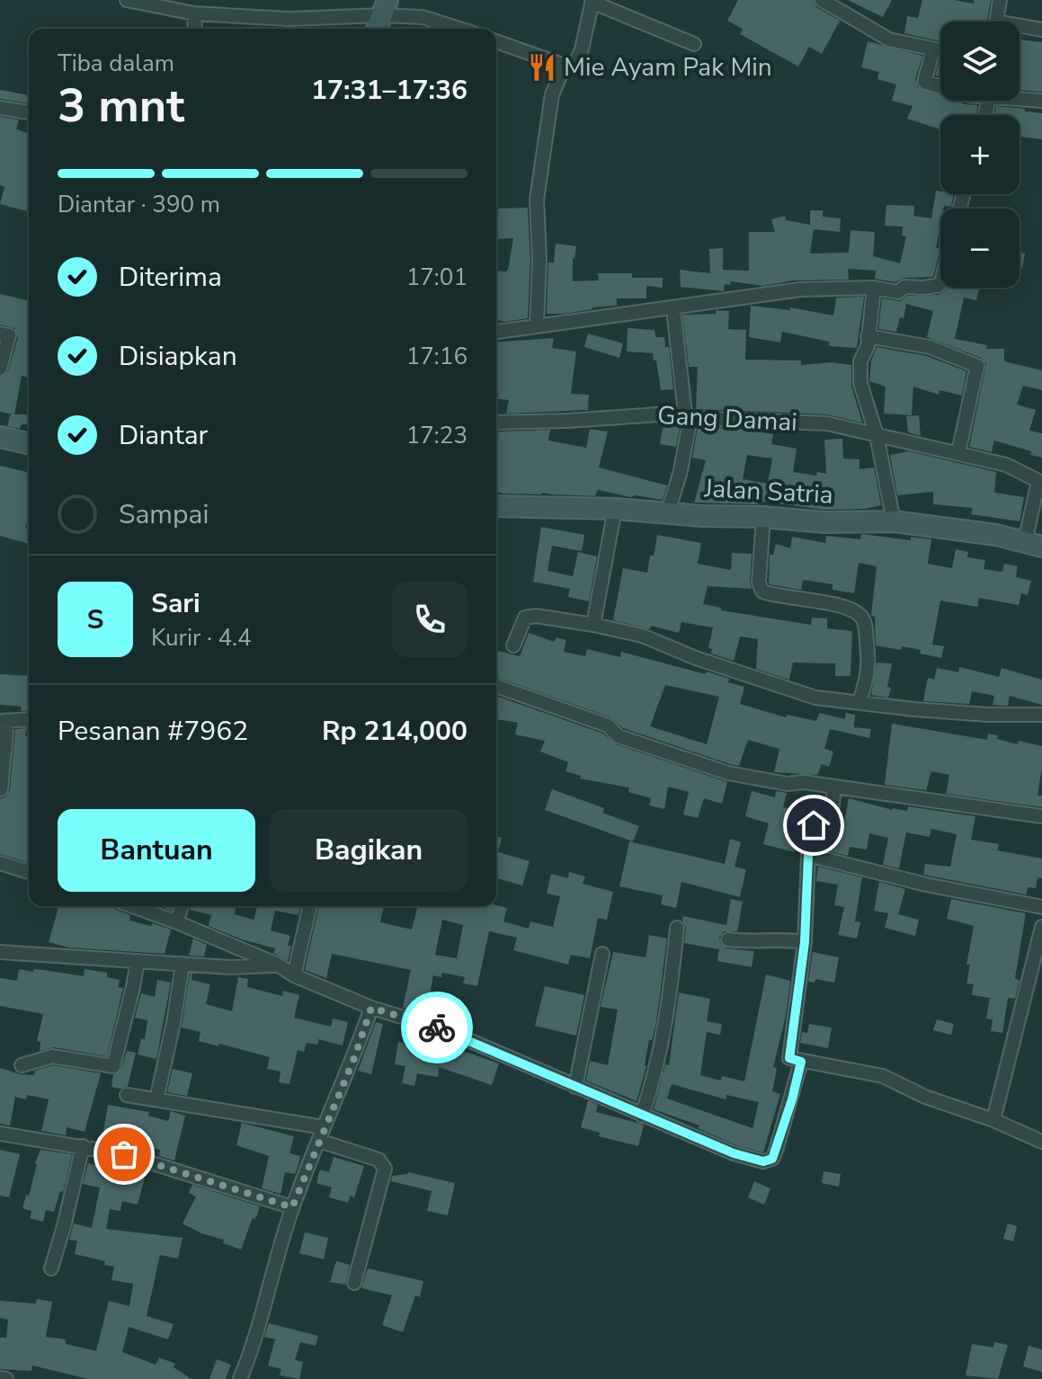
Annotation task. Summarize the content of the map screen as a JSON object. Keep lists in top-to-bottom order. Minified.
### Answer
{"streets":{"street":["Gang Damai","Jalan Satria"]},"crossings":[["Gang Damai","Jalan Satria"]],"places":{"restaurant":["Mie Ayam Pak Min"]},"page":{"map_buttons":["+","−"],"heading":["3 mnt","Tiba dalam","17:31–17:36"],"panel":["Sari","Kurir · 4.4","Pesanan #7962","Rp 214,000"],"bar":"Diantar · 390 m","list":[["Diterima","17:01"],["Disiapkan","17:16"],["Diantar","17:23"],"Sampai"],"round":"S","buttons":["Bantuan","Bagikan"]}}
